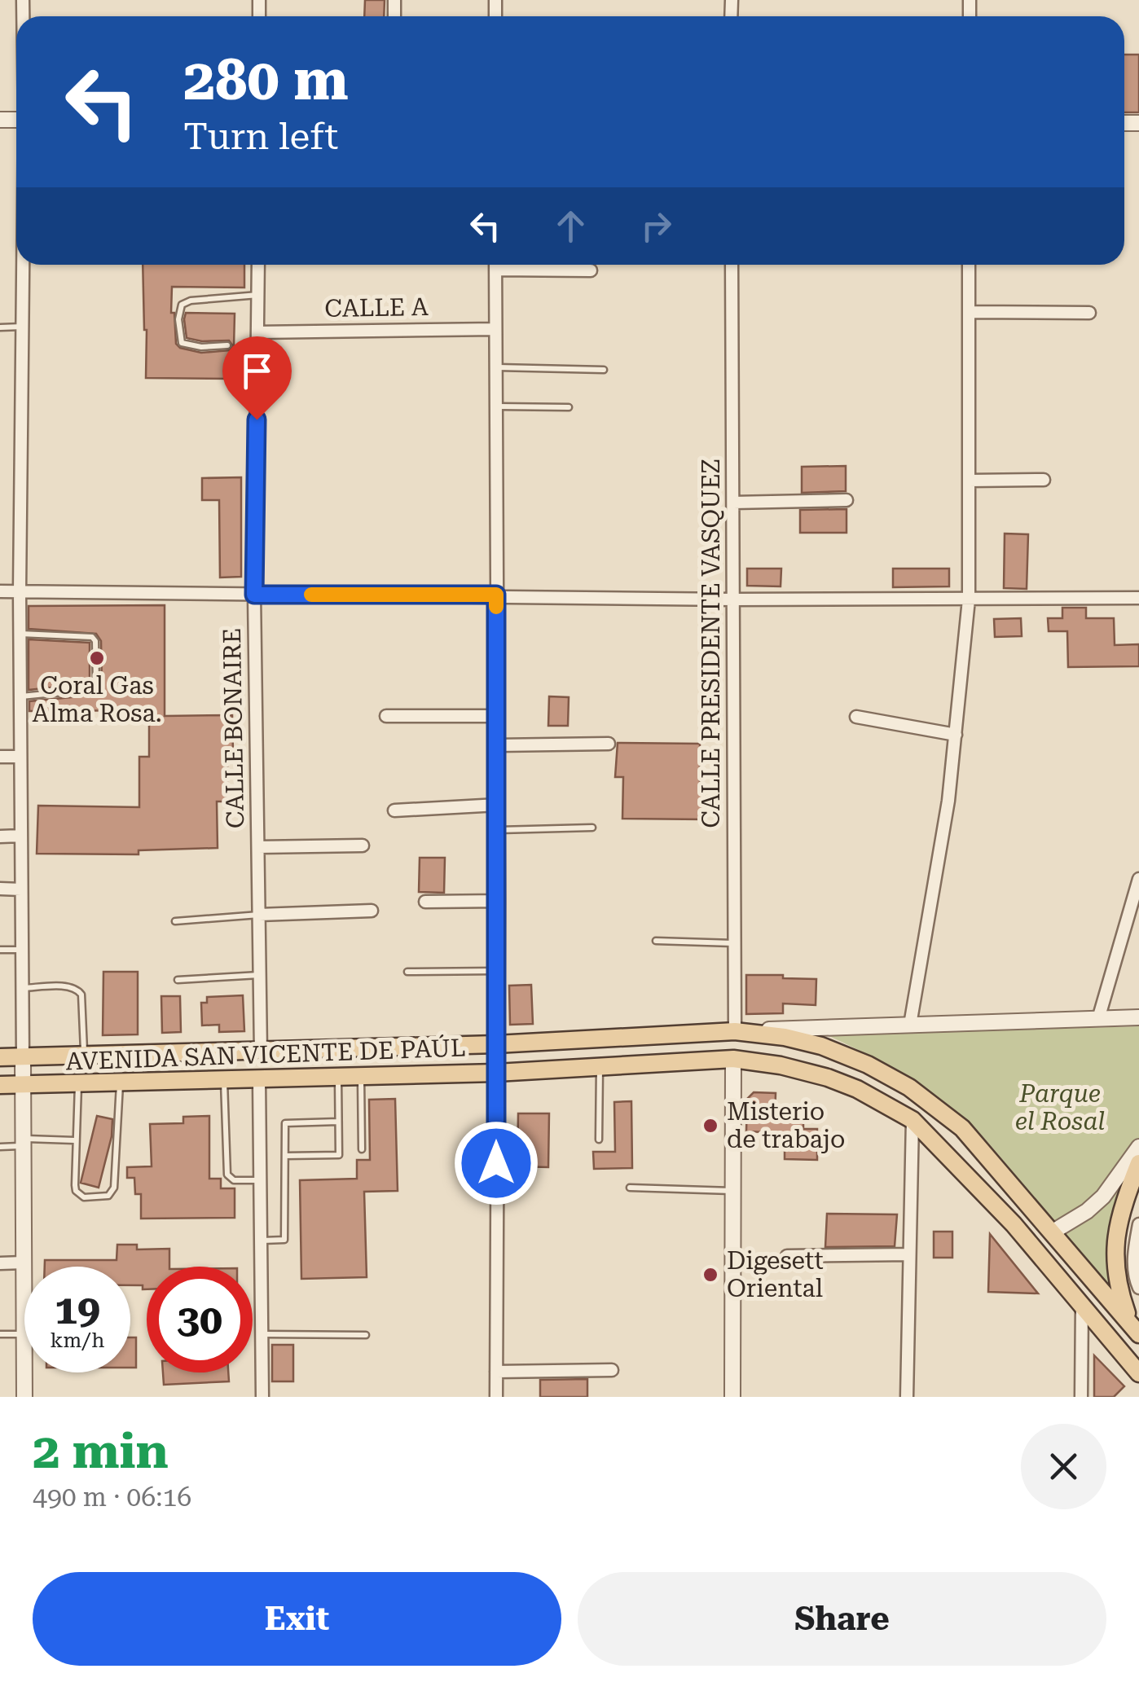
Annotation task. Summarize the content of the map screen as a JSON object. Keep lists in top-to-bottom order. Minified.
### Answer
{"streets":{"main road":["AVENIDA SAN VICENTE DE PAÚL"],"street":["CALLE A","CALLE PRESIDENTE VASQUEZ","CALLE BONAIRE"]},"crossings":[["CALLE A","CALLE BONAIRE"],["CALLE PRESIDENTE VASQUEZ","AVENIDA SAN VICENTE DE PAÚL"],["CALLE BONAIRE","AVENIDA SAN VICENTE DE PAÚL"]],"parks":["Parque el Rosal"],"places":["Coral Gas Alma Rosa.","Misterio de trabajo","Digesett Oriental"],"page":{"turn":["280 m","Turn left"],"speed":"19 km/h","limit":"30","heading":["2 min","490 m · 06:16"],"buttons":["Exit","Share"]}}
